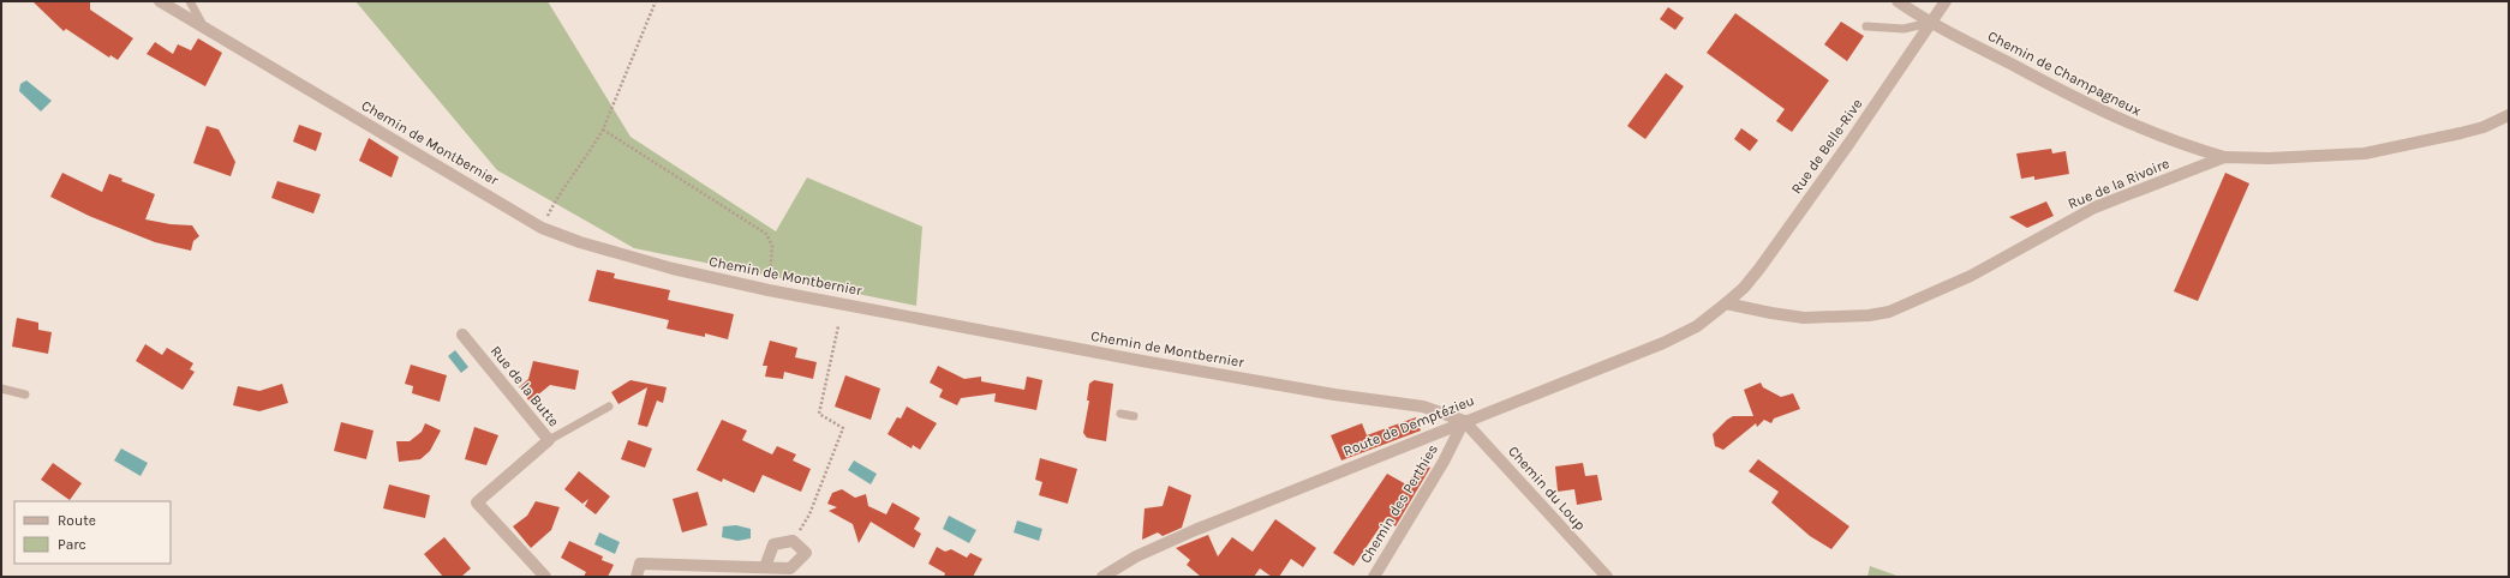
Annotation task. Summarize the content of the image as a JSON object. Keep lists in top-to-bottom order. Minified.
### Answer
{"streets":{"street":["Chemin de Champagneux","Chemin de Montbernier","Rue de Belle-Rive","Rue de la Rivoire","Rue de la Butte","Route de Demptézieu","Chemin du Loup","Chemin des Perthies"]},"crossings":[["Chemin de Champagneux","Rue de Belle-Rive"],["Chemin de Champagneux","Rue de la Rivoire"],["Chemin de Montbernier","Route de Demptézieu"],["Chemin de Montbernier","Chemin du Loup"],["Chemin de Montbernier","Chemin des Perthies"],["Rue de Belle-Rive","Rue de la Rivoire"],["Rue de Belle-Rive","Route de Demptézieu"],["Rue de la Rivoire","Route de Demptézieu"],["Route de Demptézieu","Chemin du Loup"],["Route de Demptézieu","Chemin des Perthies"],["Chemin du Loup","Chemin des Perthies"]],"legend":["Route","Parc"]}
